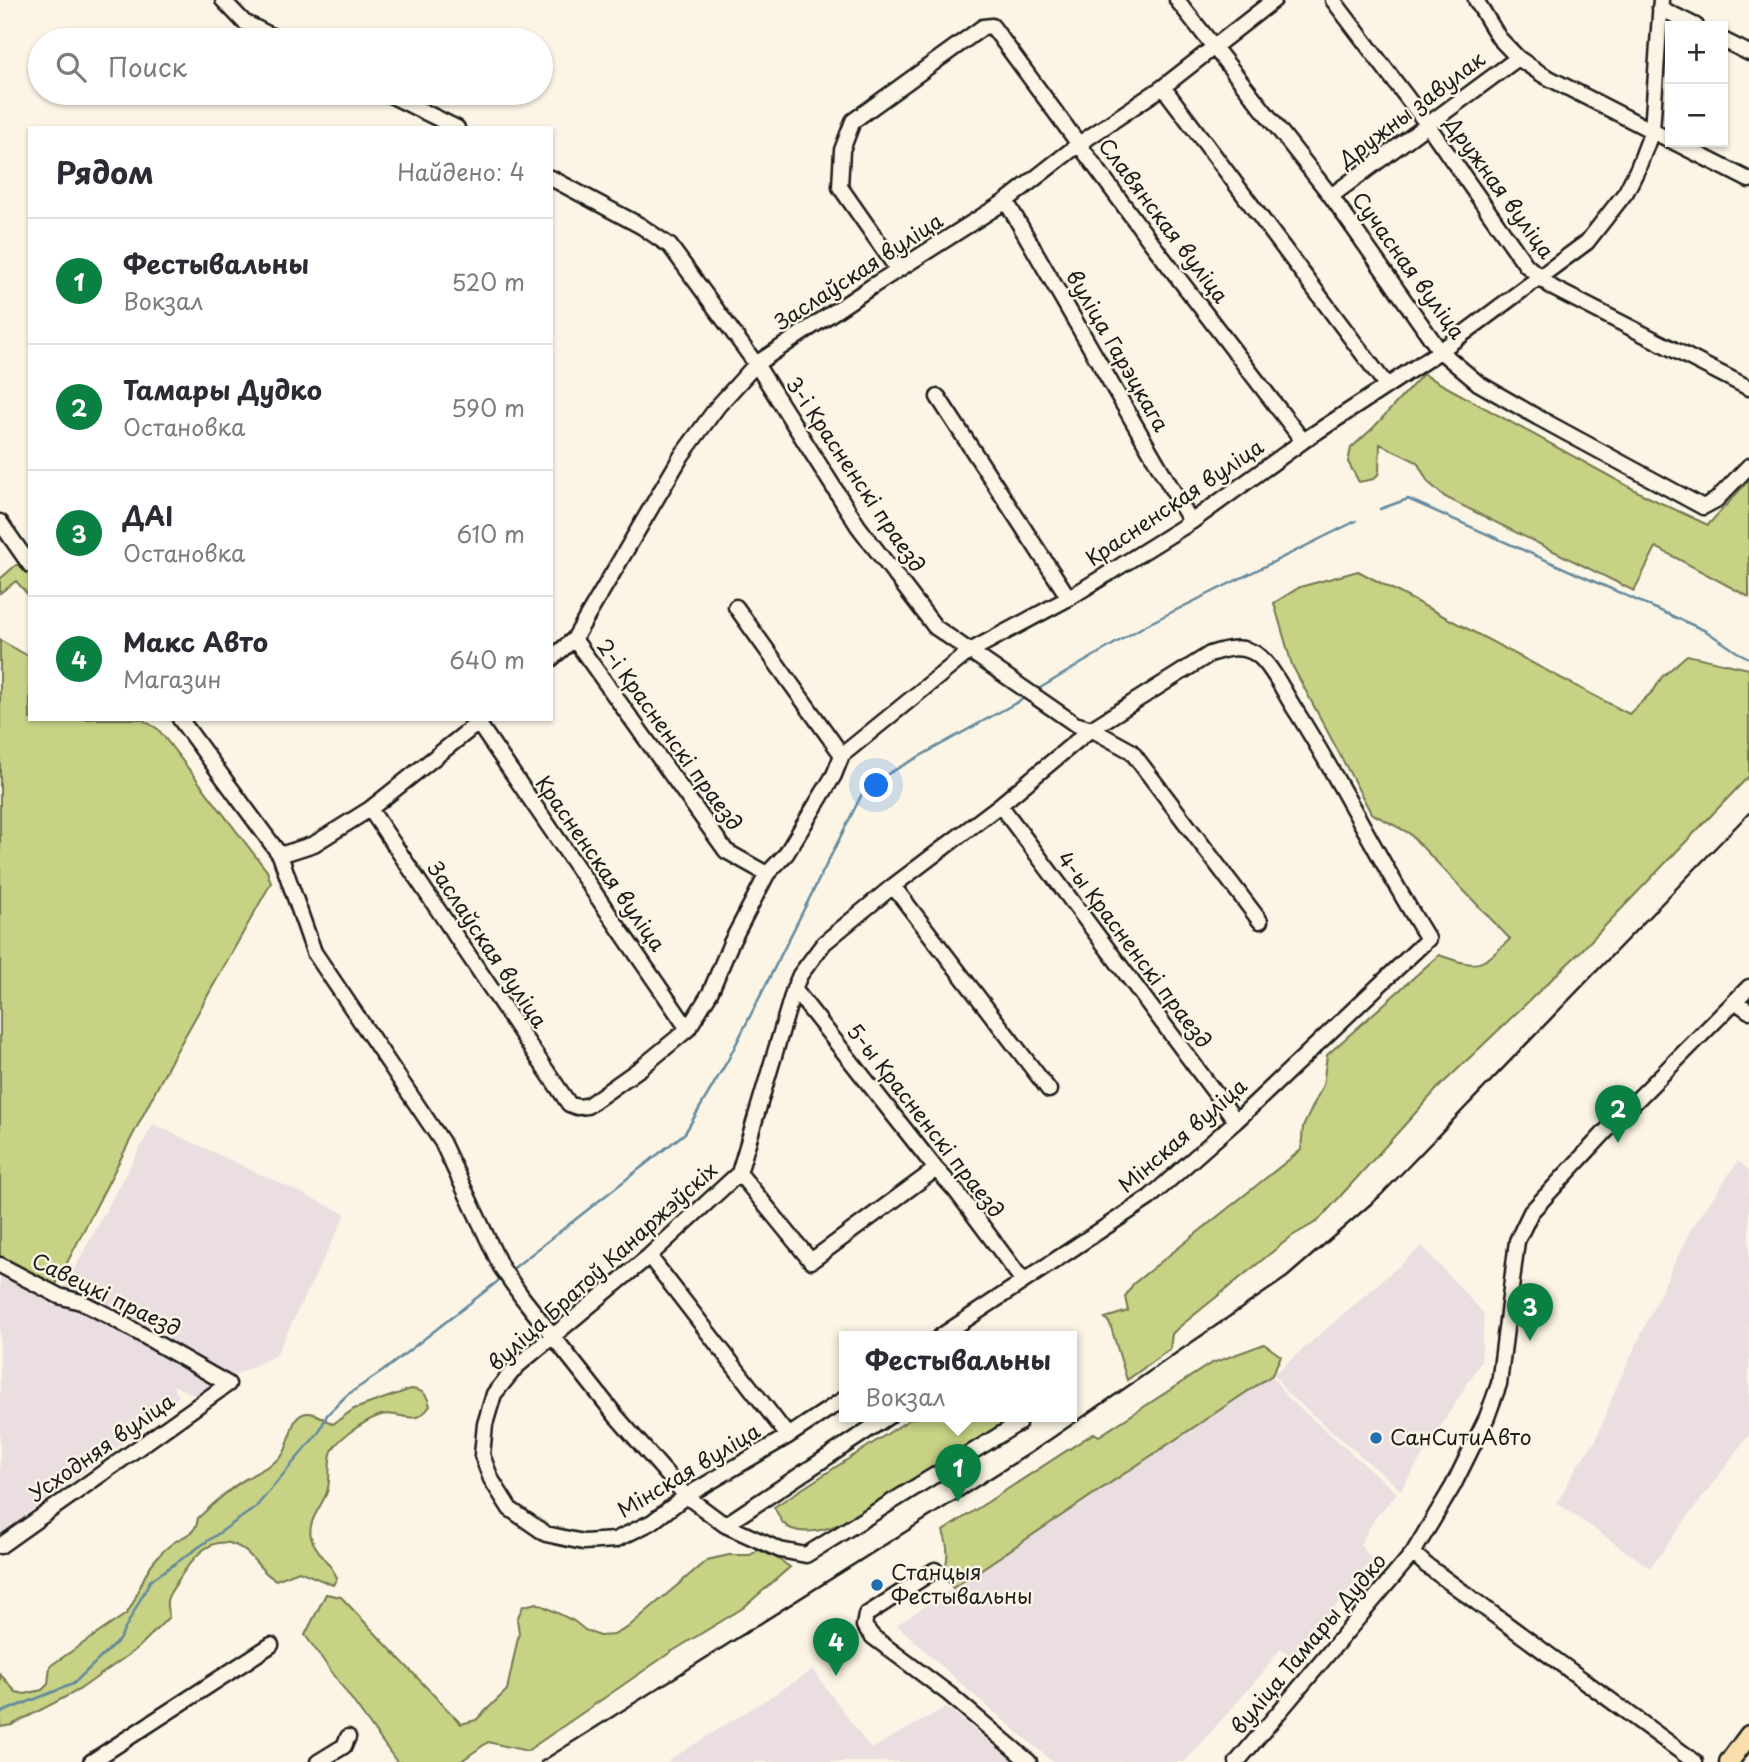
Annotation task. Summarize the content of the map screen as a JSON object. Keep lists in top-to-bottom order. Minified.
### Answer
{"streets":{"street":["Дружны завулак","Дружная вуліца","Славянская вуліца","Сучасная вуліца","Заслаўская вуліца","вуліца Гарэцкага","3-і Красненскі праезд","Красненская вуліца","2-і Красненскі праезд","4-ы Красненскі праезд","5-ы Красненскі праезд","Мінская вуліца","вуліца Братоў Канаржэўскіх","Савецкі праезд","Усходняя вуліца","вуліца Тамары Дудко"]},"crossings":[["Дружны завулак","Дружная вуліца"],["Дружны завулак","Сучасная вуліца"],["Дружная вуліца","Красненская вуліца"],["Славянская вуліца","Заслаўская вуліца"],["Славянская вуліца","Красненская вуліца"],["Сучасная вуліца","Заслаўская вуліца"],["Сучасная вуліца","Красненская вуліца"],["Заслаўская вуліца","вуліца Гарэцкага"],["Заслаўская вуліца","3-і Красненскі праезд"],["Заслаўская вуліца","Красненская вуліца"],["Заслаўская вуліца","2-і Красненскі праезд"],["вуліца Гарэцкага","Красненская вуліца"],["3-і Красненскі праезд","Красненская вуліца"],["3-і Красненскі праезд","вуліца Братоў Канаржэўскіх"],["Красненская вуліца","2-і Красненскі праезд"],["4-ы Красненскі праезд","Мінская вуліца"],["4-ы Красненскі праезд","вуліца Братоў Канаржэўскіх"],["5-ы Красненскі праезд","Мінская вуліца"],["5-ы Красненскі праезд","вуліца Братоў Канаржэўскіх"],["Мінская вуліца","вуліца Братоў Канаржэўскіх"],["Савецкі праезд","Усходняя вуліца"]],"places":["СанСитиАвто","Станцыя Фестывальны"],"page":{"map_buttons":["+","−"],"search":"Поиск","heading":["Рядом","Найдено: 4"],"list":[{"mark":"1","name":"Фестывальны","note":"Вокзал","value":"520 m"},{"mark":"2","name":"Тамары Дудко","note":"Остановка","value":"590 m"},{"mark":"3","name":"ДАІ","note":"Остановка","value":"610 m"},{"mark":"4","name":"Макс Авто","note":"Магазин","value":"640 m"}],"pins":["2","3","1","4"],"popup":["Фестывальны","Вокзал"]}}
